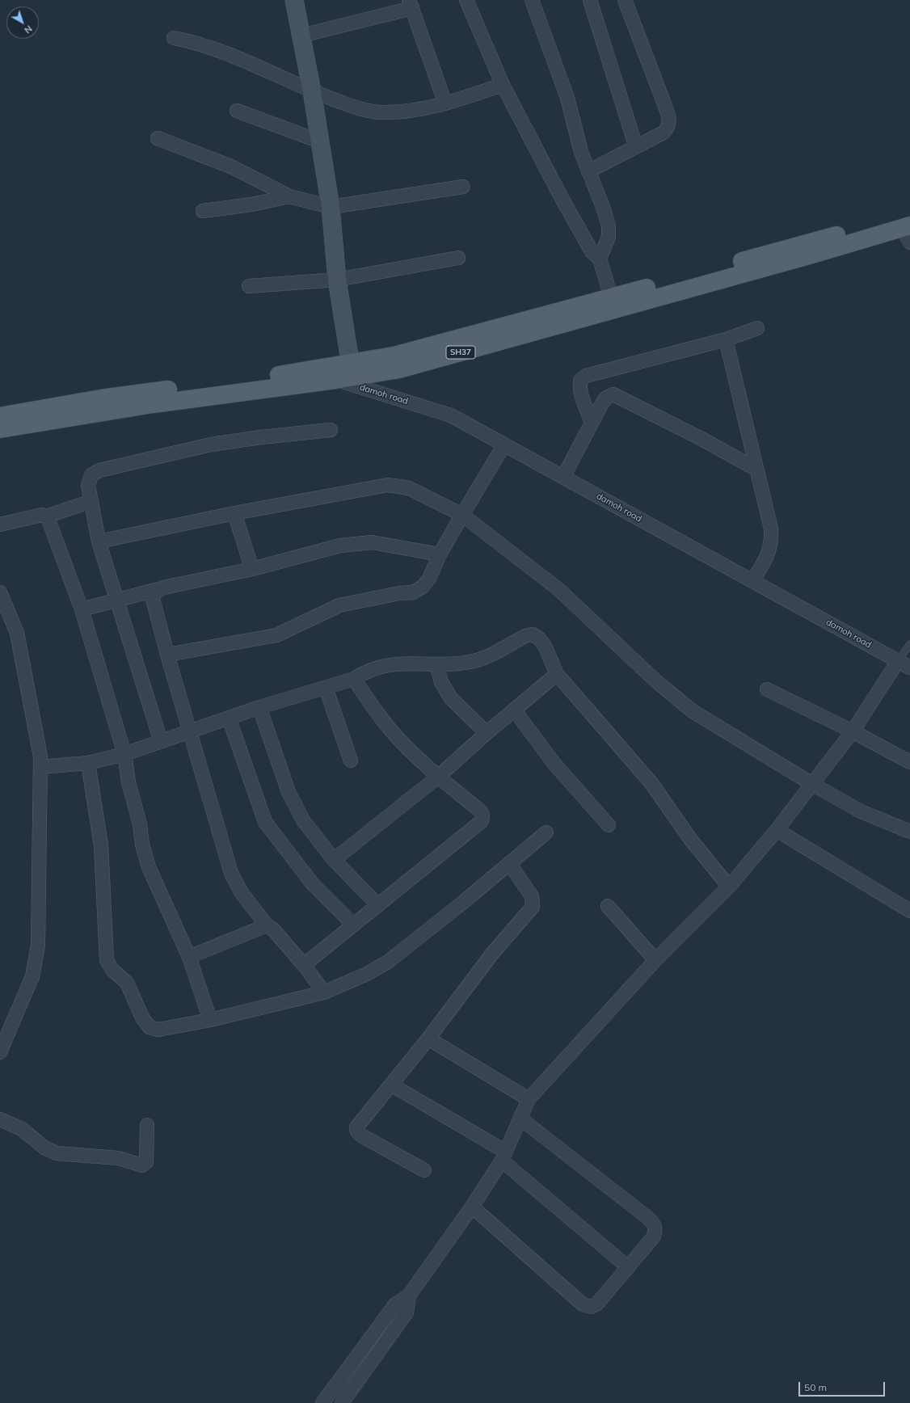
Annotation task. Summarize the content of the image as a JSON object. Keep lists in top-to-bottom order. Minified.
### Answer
{"streets":{"main road":["SH37"],"street":["damoh road"]},"crossings":[["SH37","damoh road"]],"scale_bar":"50 m","north":"bottom right"}
